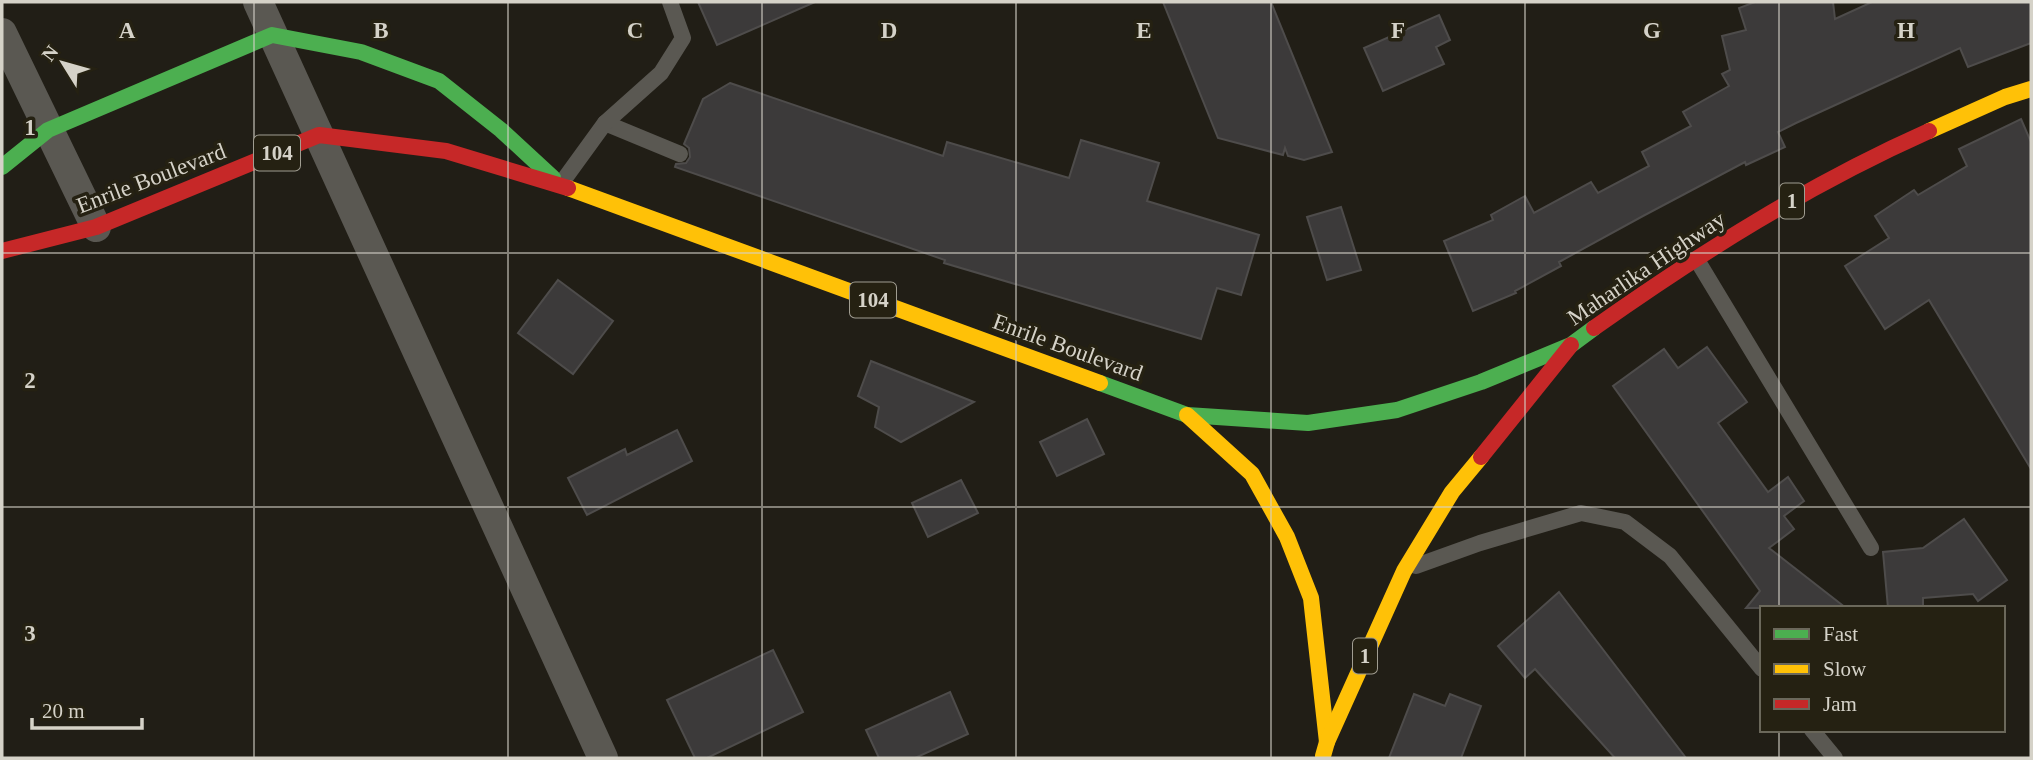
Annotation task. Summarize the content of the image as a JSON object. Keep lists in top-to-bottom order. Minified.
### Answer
{"streets":{"main road":["104","Enrile Boulevard","1","Maharlika Highway"]},"crossings":[["104","Enrile Boulevard"],["104","Maharlika Highway"],["Enrile Boulevard","Maharlika Highway"]],"legend":["Fast","Slow","Jam"],"scale_bar":"20 m","north":"top left","grid":{"columns":["A","B","C","D","E","F","G","H"],"rows":["1","2","3"]}}
